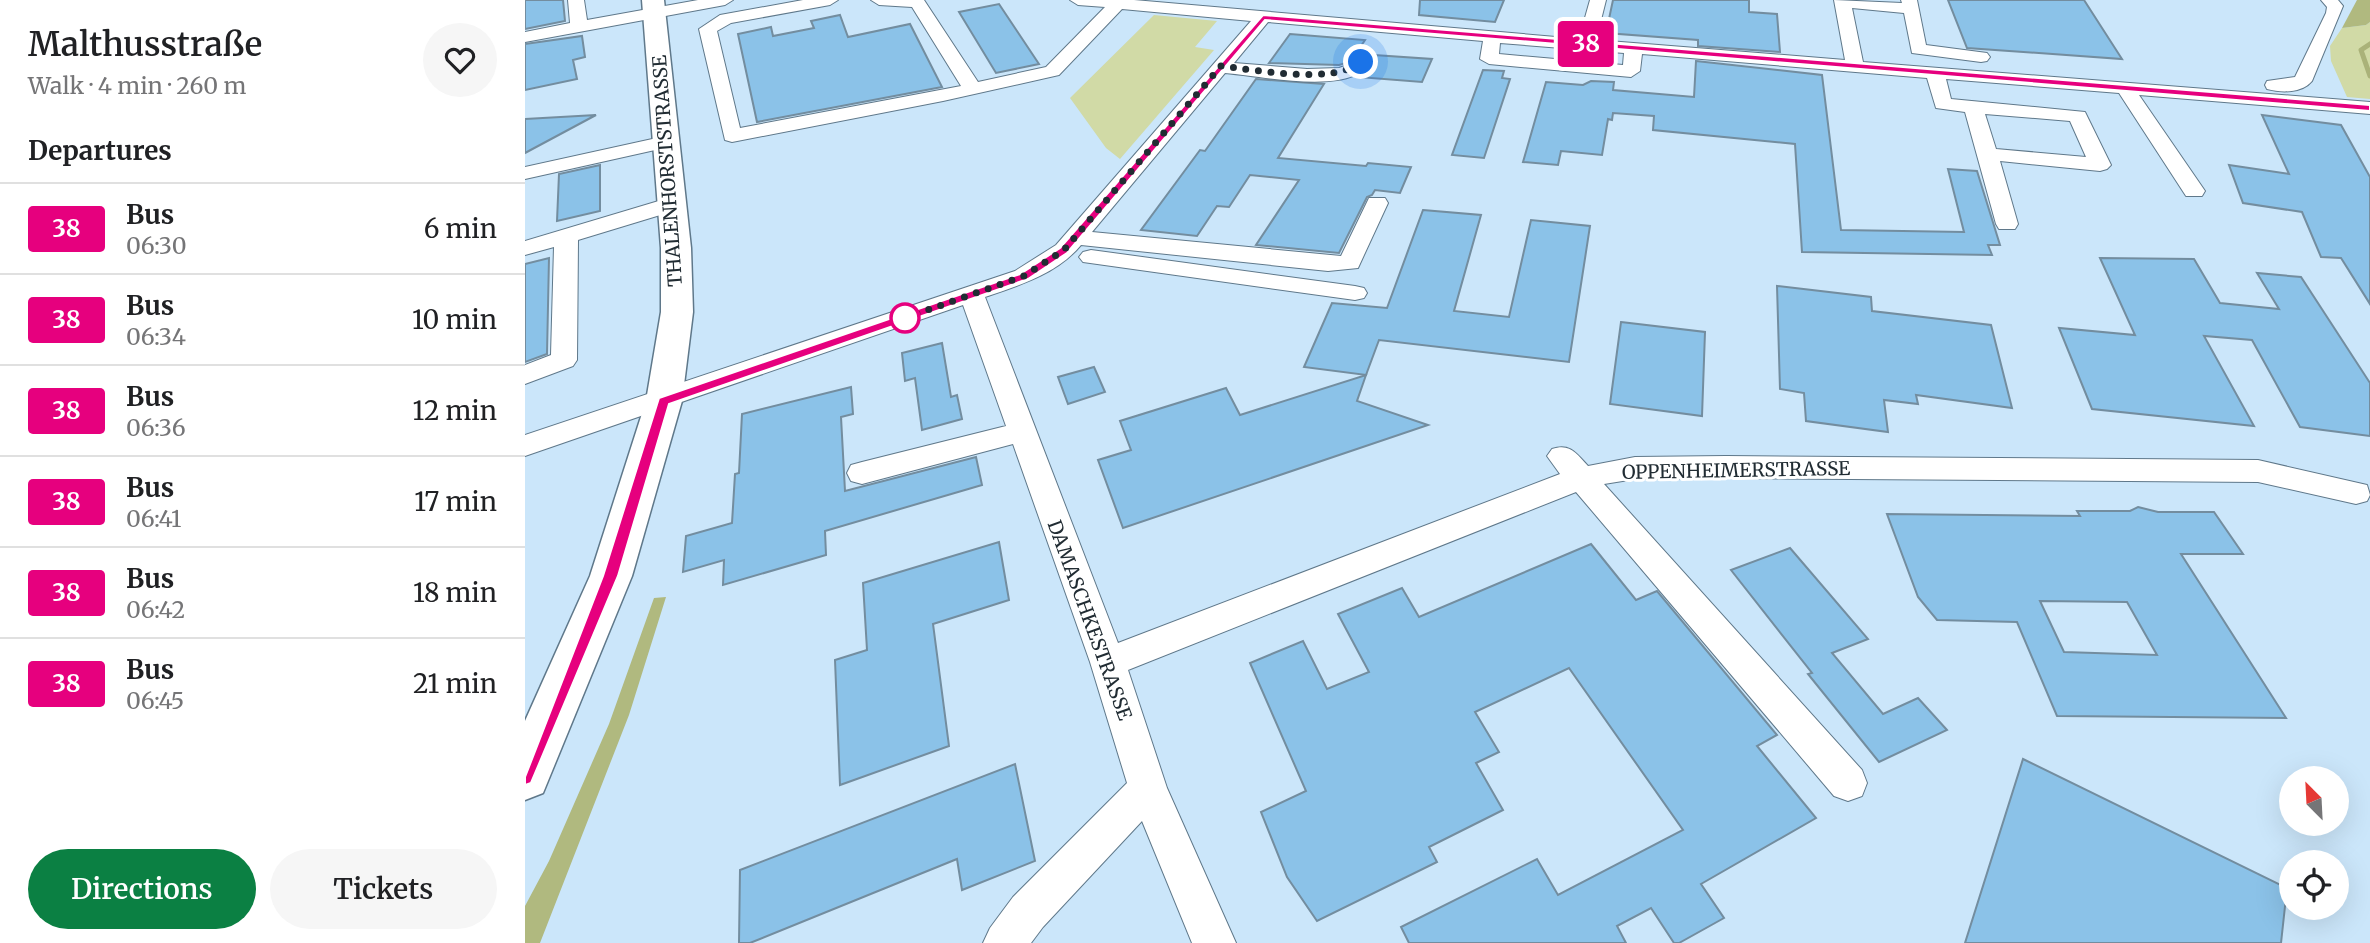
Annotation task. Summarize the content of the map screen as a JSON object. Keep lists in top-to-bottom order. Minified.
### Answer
{"streets":{"main road":["THALENHORSTSTRASSE"],"street":["OPPENHEIMERSTRASSE","DAMASCHKESTRASSE"]},"crossings":[["OPPENHEIMERSTRASSE","DAMASCHKESTRASSE"]],"lines":["bus line 38"],"north":"top left","page":{"heading":[["Malthusstraße","Walk · 4 min · 260 m"],"Departures"],"on_map":"38","list":[{"mark":"38","name":"Bus","note":"06:30","value":"6 min"},{"mark":"38","name":"Bus","note":"06:34","value":"10 min"},{"mark":"38","name":"Bus","note":"06:36","value":"12 min"},{"mark":"38","name":"Bus","note":"06:41","value":"17 min"},{"mark":"38","name":"Bus","note":"06:42","value":"18 min"},{"mark":"38","name":"Bus","note":"06:45","value":"21 min"}],"buttons":["Directions","Tickets"]}}
